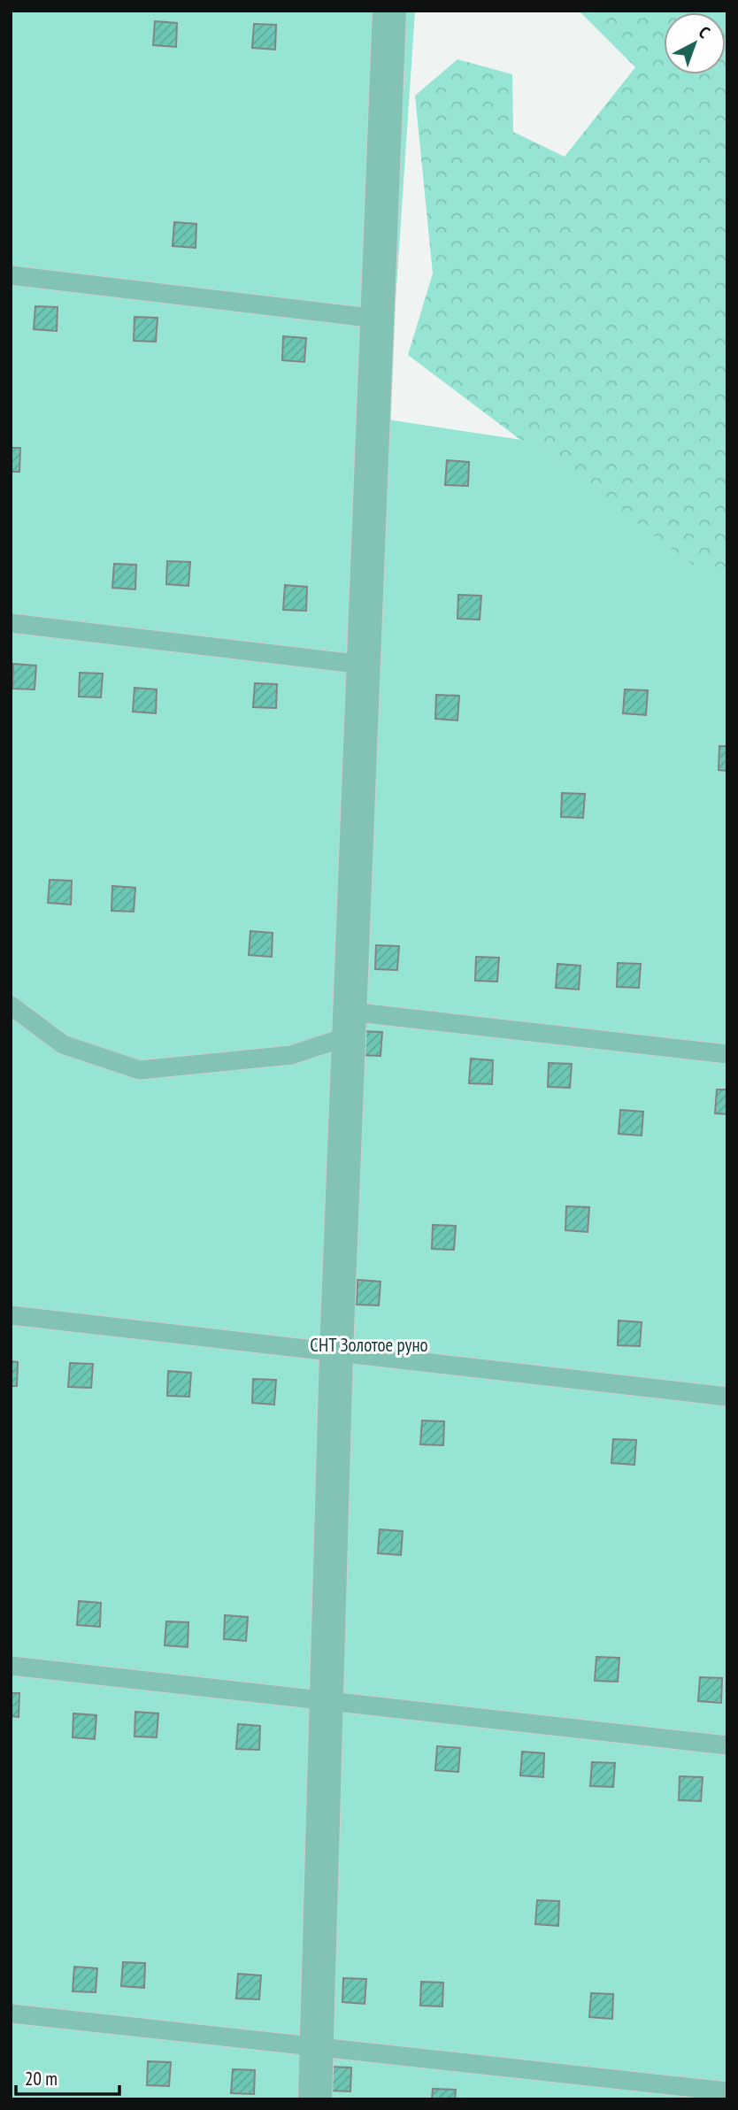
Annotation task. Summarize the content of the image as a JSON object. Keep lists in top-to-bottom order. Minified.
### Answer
{"parks":["СНТ Золотое руно"],"scale_bar":"20 m","north":"top right"}
